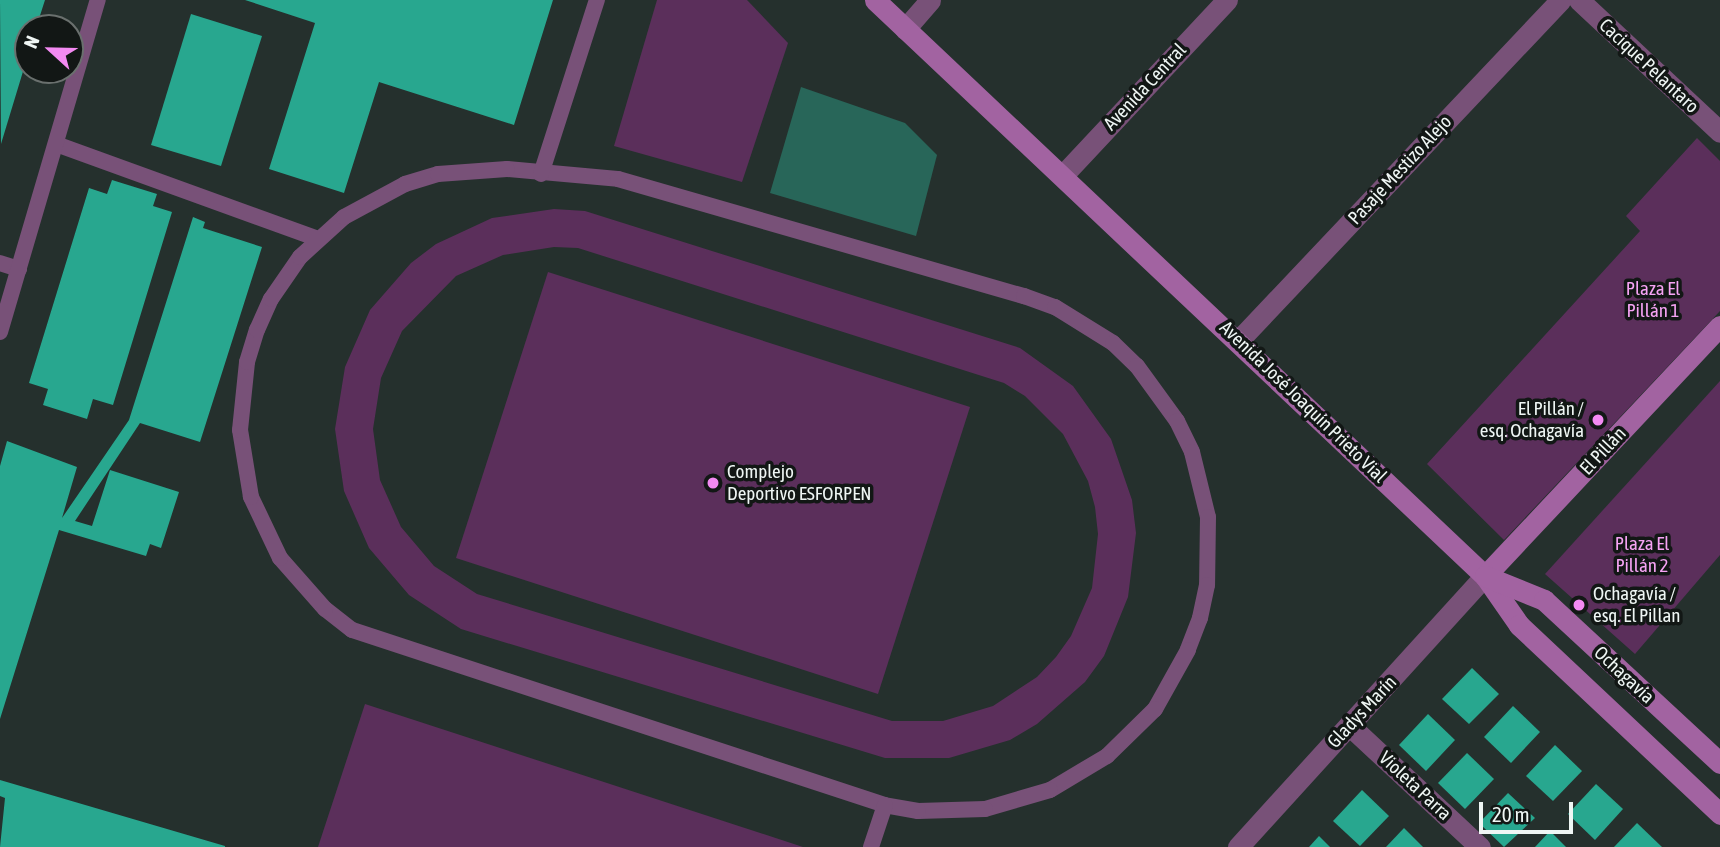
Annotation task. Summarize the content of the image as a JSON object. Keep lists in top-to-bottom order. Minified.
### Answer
{"streets":{"main road":["Avenida José Joaquín Prieto Vial","El Pillán","Ochagavía"],"street":["Cacique Pelantaro","Avenida Central","Pasaje Mestizo Alejo","Gladys Marín","Violeta Parra"]},"crossings":[["Avenida Central","Avenida José Joaquín Prieto Vial"],["Pasaje Mestizo Alejo","Avenida José Joaquín Prieto Vial"],["Avenida José Joaquín Prieto Vial","El Pillán"],["Avenida José Joaquín Prieto Vial","Ochagavía"],["Avenida José Joaquín Prieto Vial","Gladys Marín"],["El Pillán","Ochagavía"],["El Pillán","Gladys Marín"],["Ochagavía","Gladys Marín"],["Gladys Marín","Violeta Parra"]],"parks":["Plaza El Pillán 1","Plaza El Pillán 2"],"places":["El Pillán / esq. Ochagavía","Complejo Deportivo ESFORPEN","Ochagavía / esq. El Pillan"],"scale_bar":"20 m","north":"left"}
